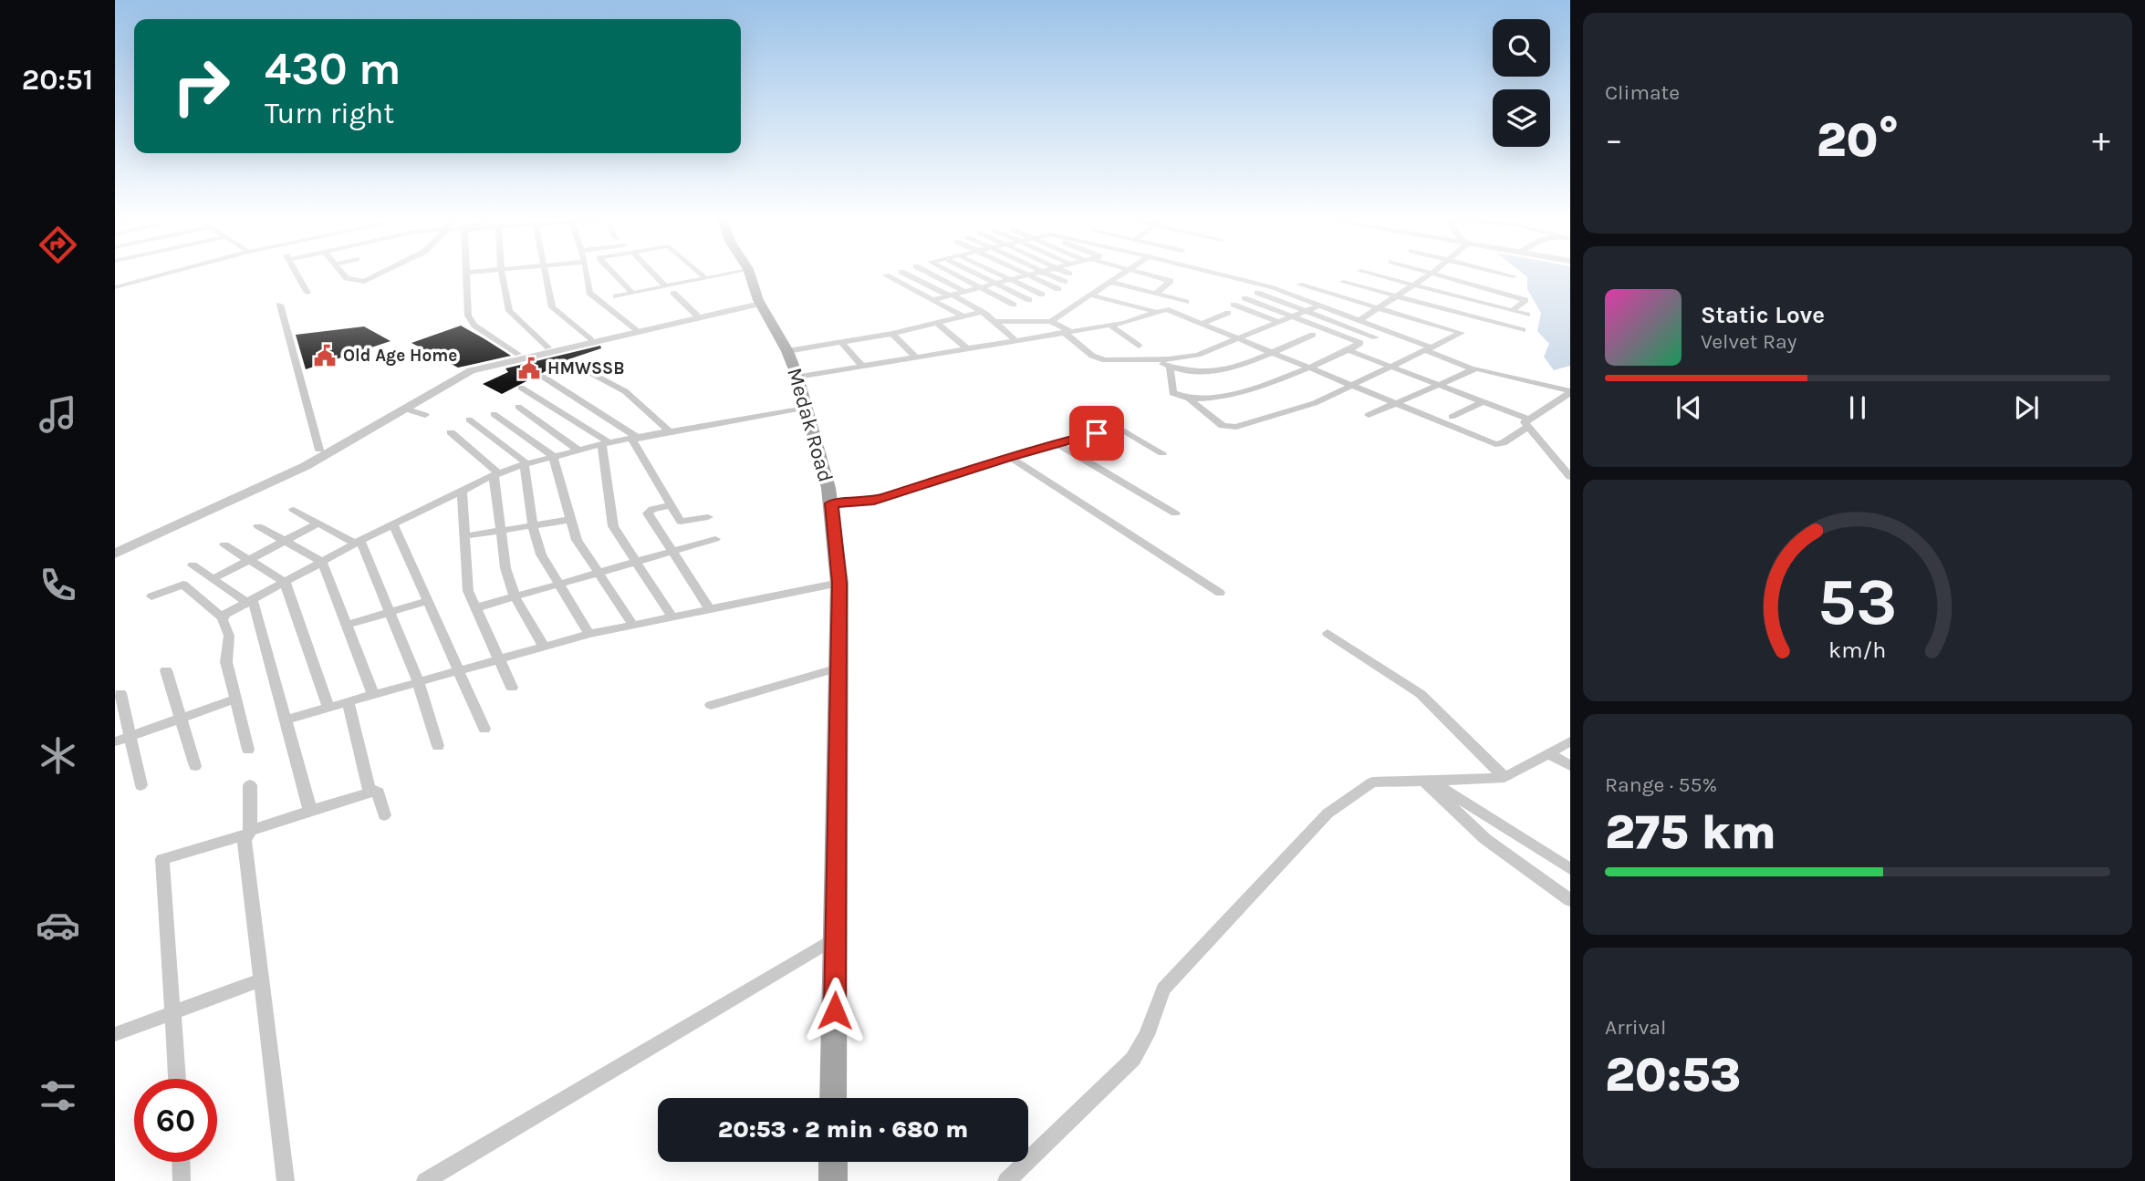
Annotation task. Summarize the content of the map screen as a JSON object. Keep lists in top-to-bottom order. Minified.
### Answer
{"streets":{"main road":["Medak Road"]},"places":{"public building":["Old Age Home","HMWSSB"]},"page":{"tabs":"20:51","tile":["Climate",["Range · 55%","275 km"],["Arrival","20:53"]],"turn":["430 m","Turn right"],"heat":["−","20°","+"],"song":["Static Love","Velvet Ray"],"limit":"60","trip":"20:53 · 2 min · 680 m","gauge":["53","km/h"]}}
